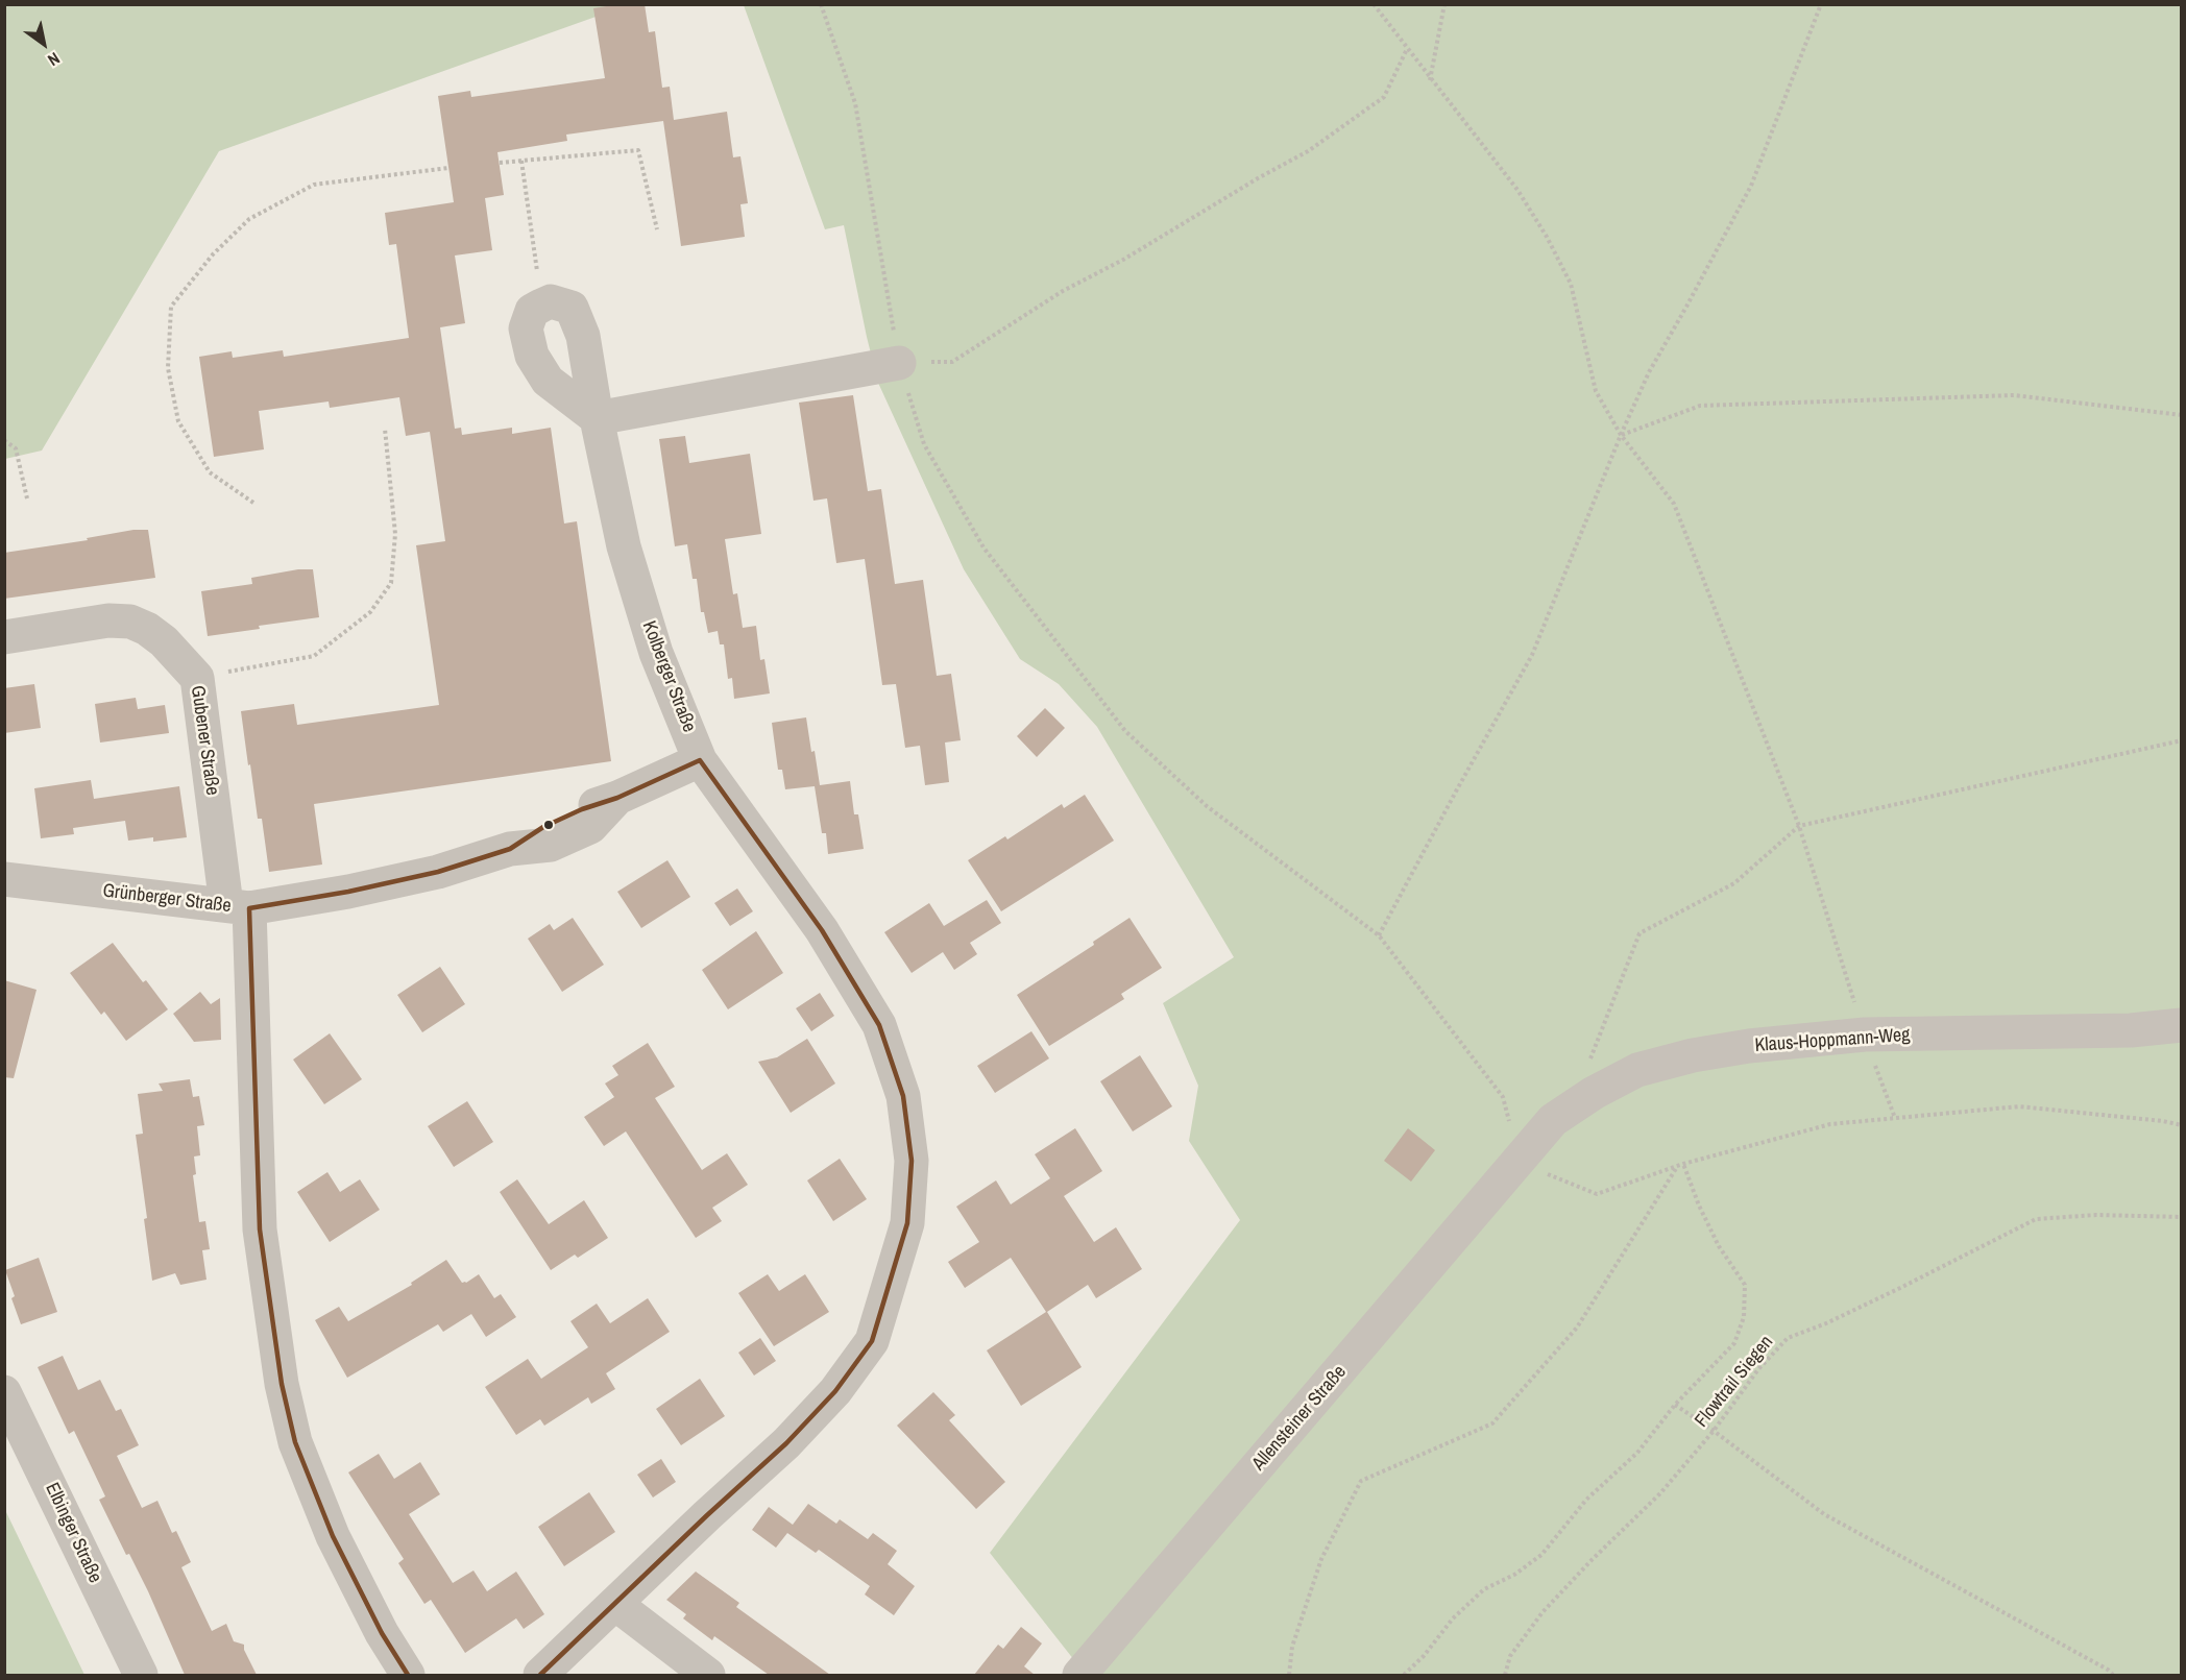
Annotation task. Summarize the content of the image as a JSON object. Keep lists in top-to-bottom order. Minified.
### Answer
{"streets":{"street":["Kolberger Straße","Gubener Straße","Grünberger Straße","Klaus-Hoppmann-Weg","Allensteiner Straße","Elbinger Straße"],"path":["Flowtrail Siegen"]},"crossings":[["Kolberger Straße","Grünberger Straße"],["Gubener Straße","Grünberger Straße"],["Klaus-Hoppmann-Weg","Allensteiner Straße"]],"north":"bottom right"}
